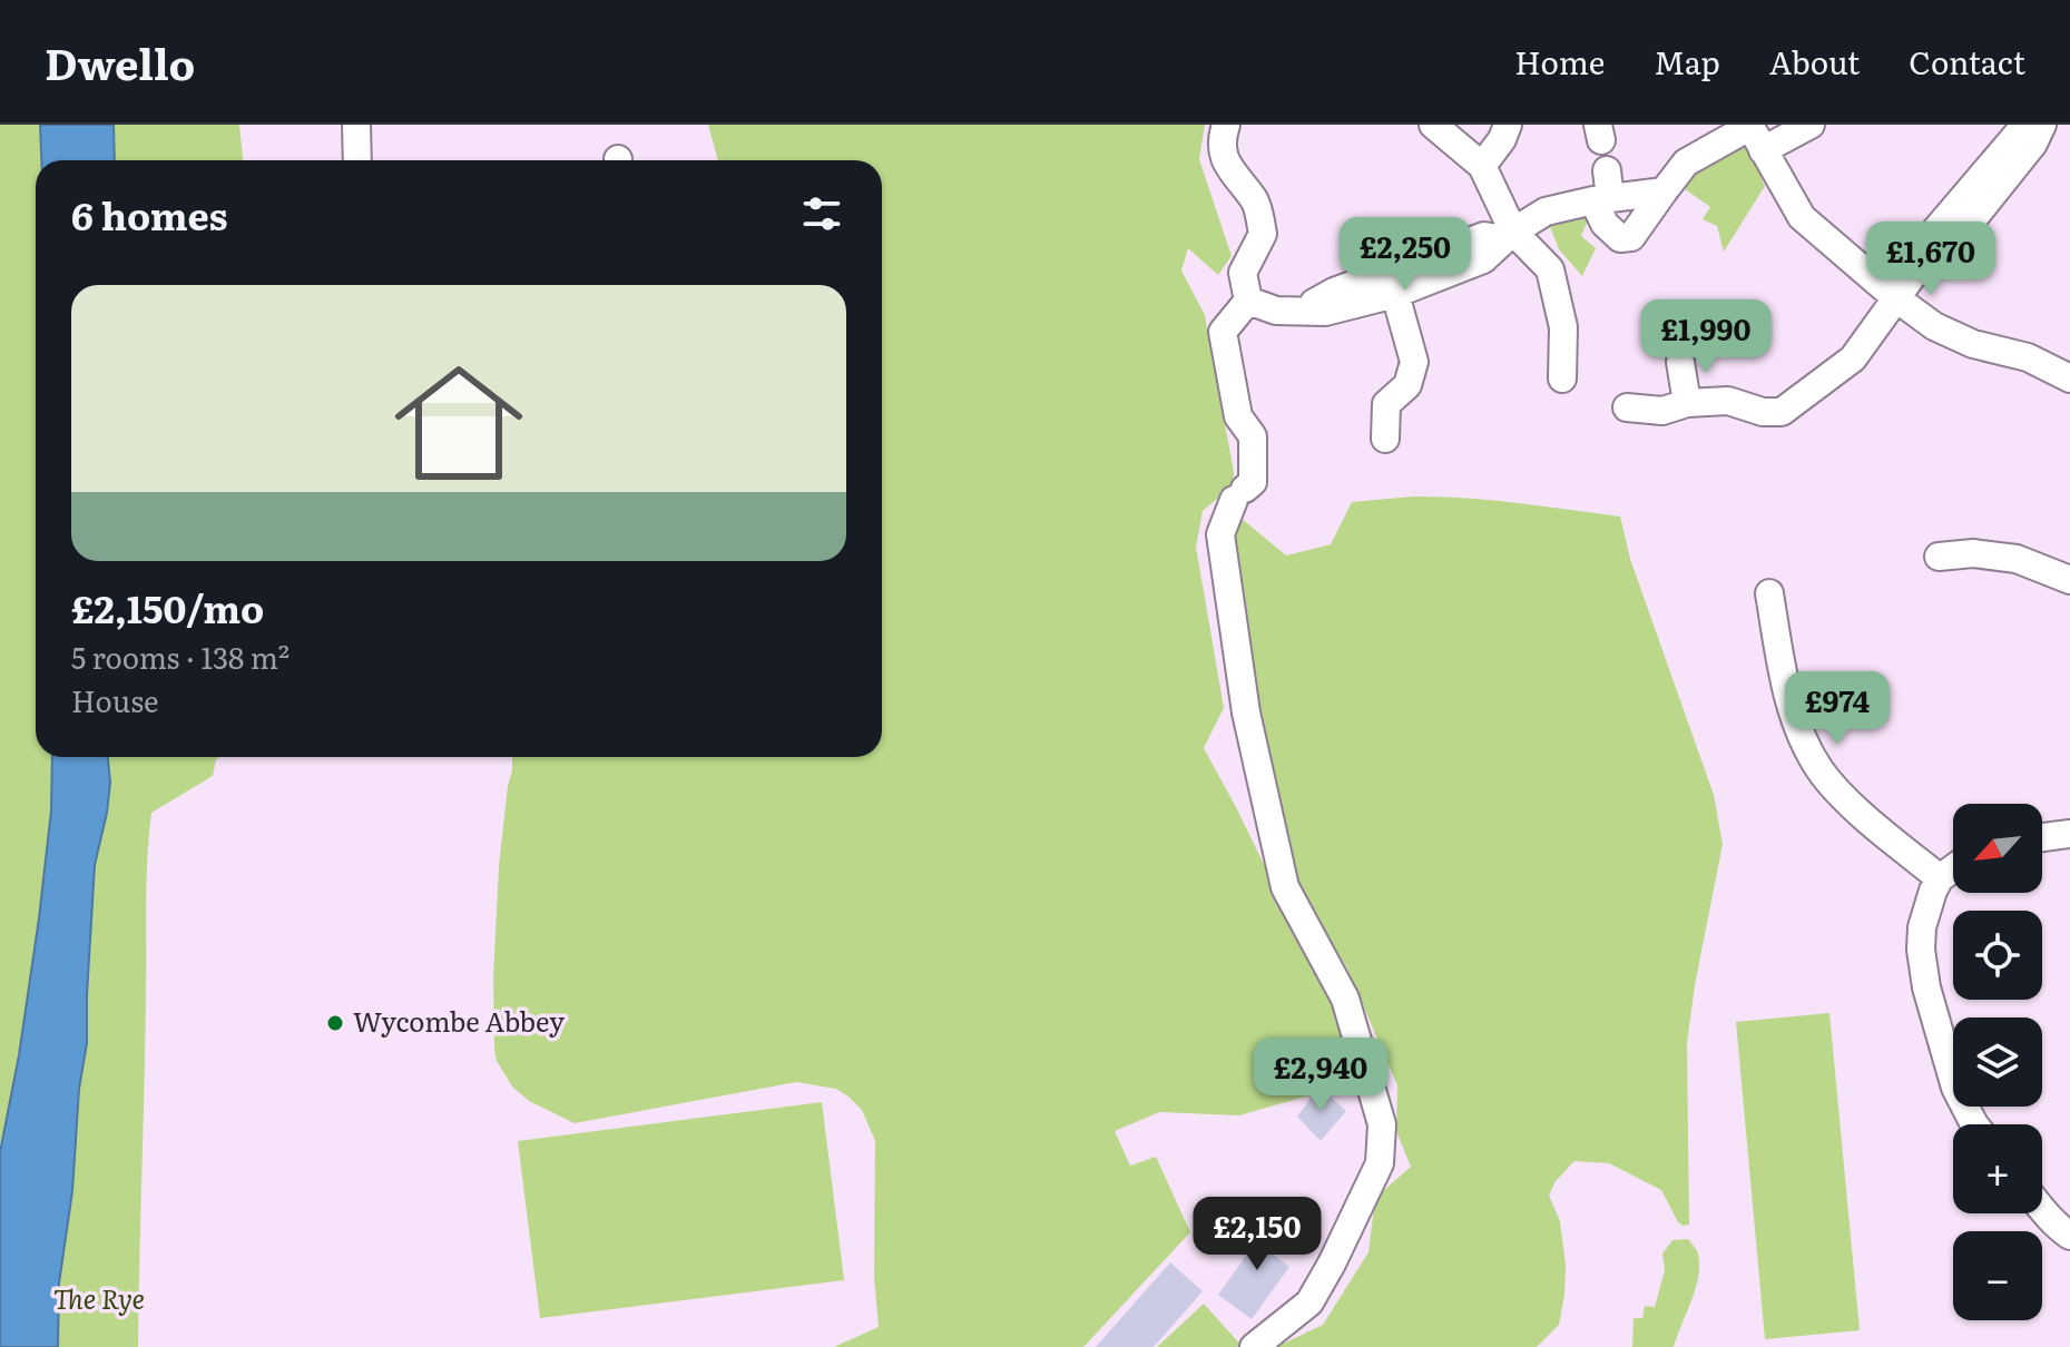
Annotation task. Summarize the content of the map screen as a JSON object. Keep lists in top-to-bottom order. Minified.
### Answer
{"parks":["The Rye"],"places":["Wycombe Abbey"],"north":"bottom left","page":{"header":"Dwello","nav":["Home","Map","About","Contact"],"heading":"6 homes","price":["£2,250","£1,670","£1,990","£974","£2,940","£2,150"],"list":[{"name":"£2,150/mo","note":"5 rooms · 138 m² · House"}],"map_buttons":["+","−"]}}
